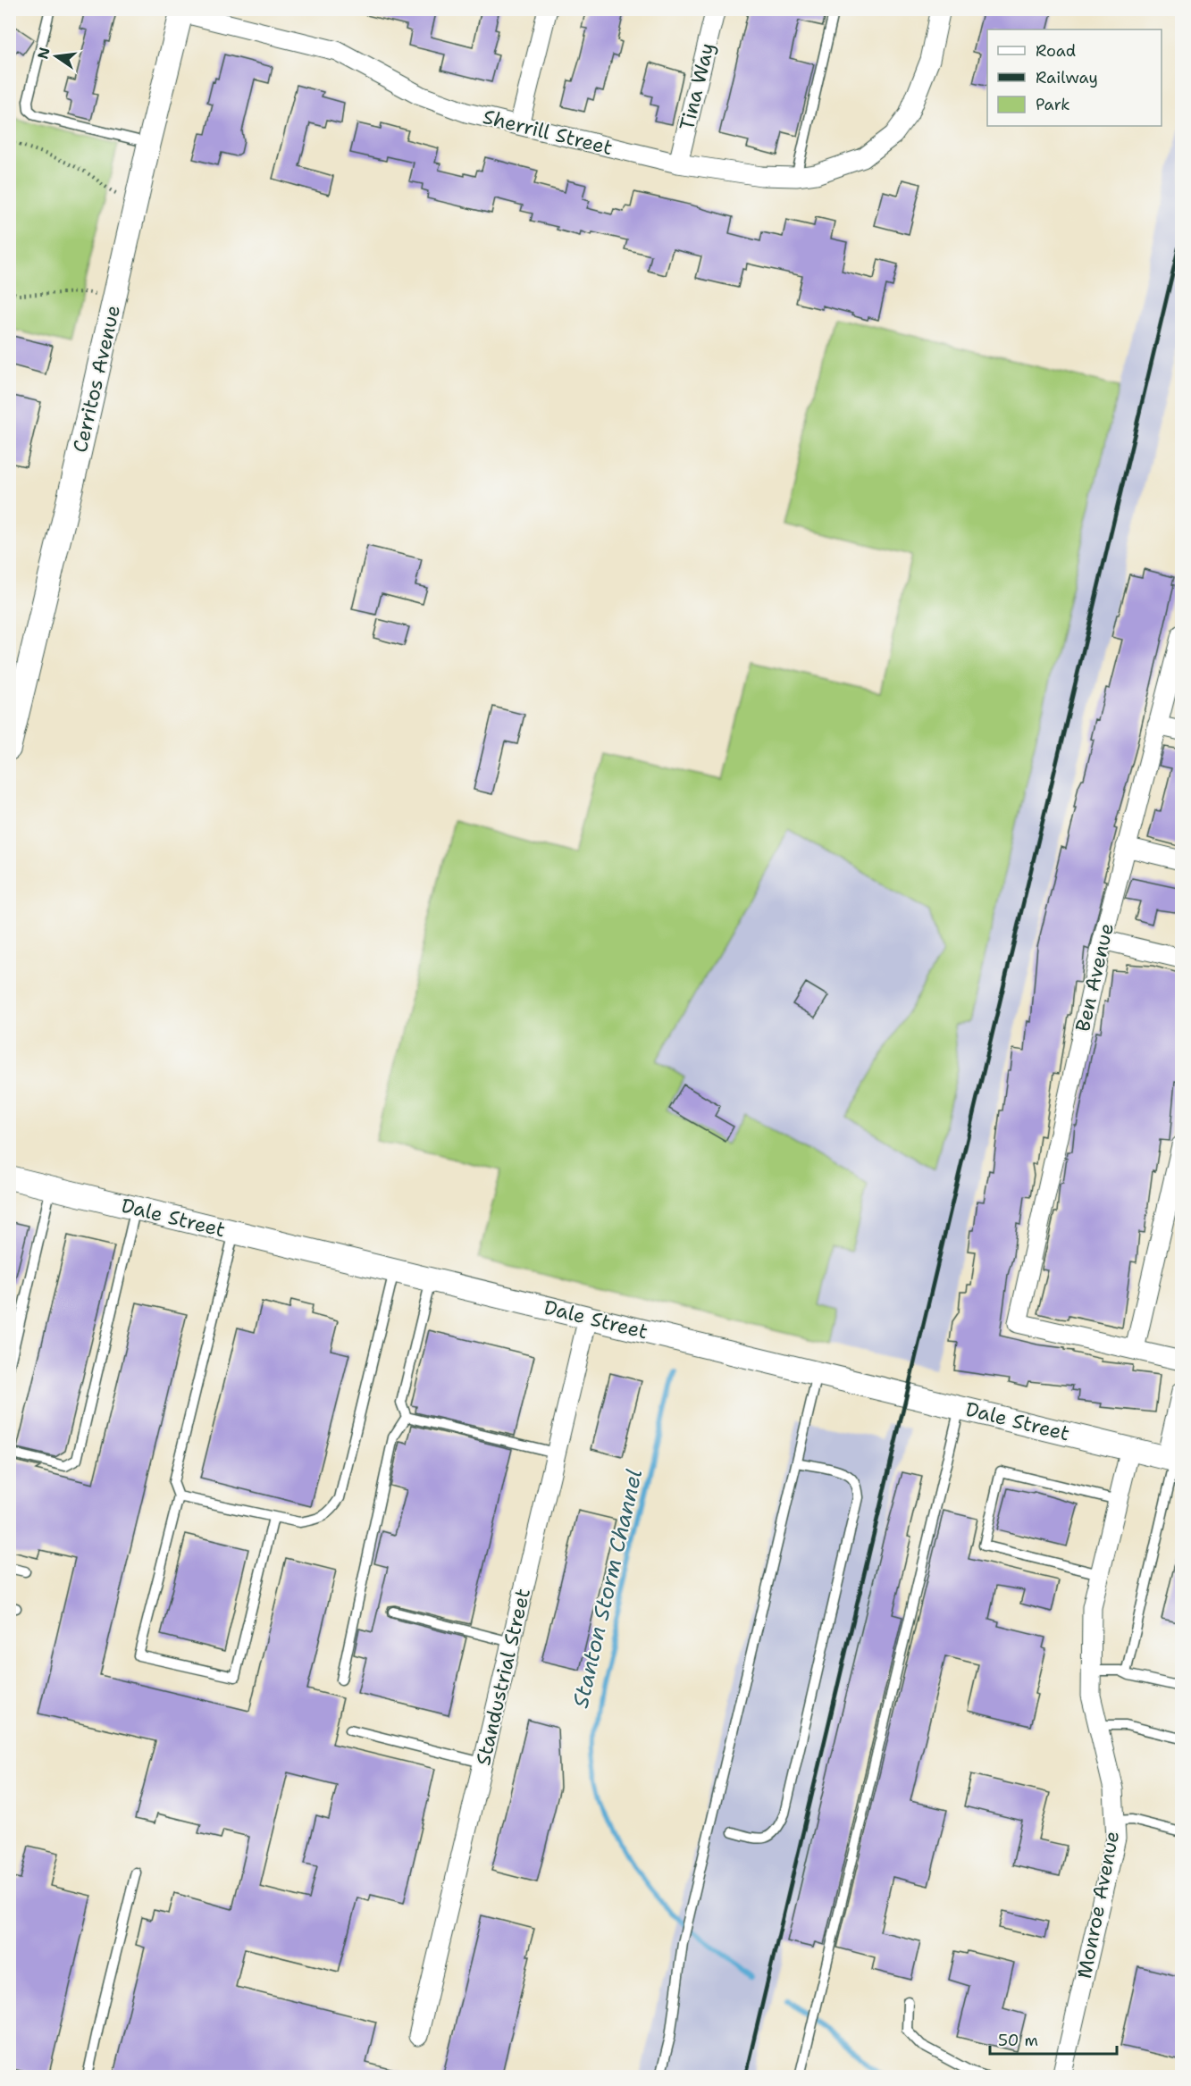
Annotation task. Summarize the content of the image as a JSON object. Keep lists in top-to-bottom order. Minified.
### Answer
{"streets":{"street":["Tina Way","Sherrill Street","Cerritos Avenue","Ben Avenue","Dale Street","Standustrial Street","Monroe Avenue"]},"crossings":[["Tina Way","Sherrill Street"],["Sherrill Street","Cerritos Avenue"],["Dale Street","Standustrial Street"],["Dale Street","Monroe Avenue"]],"water":["Stanton Storm Channel"],"legend":["Road","Railway","Park"],"scale_bar":"50 m","north":"left"}
